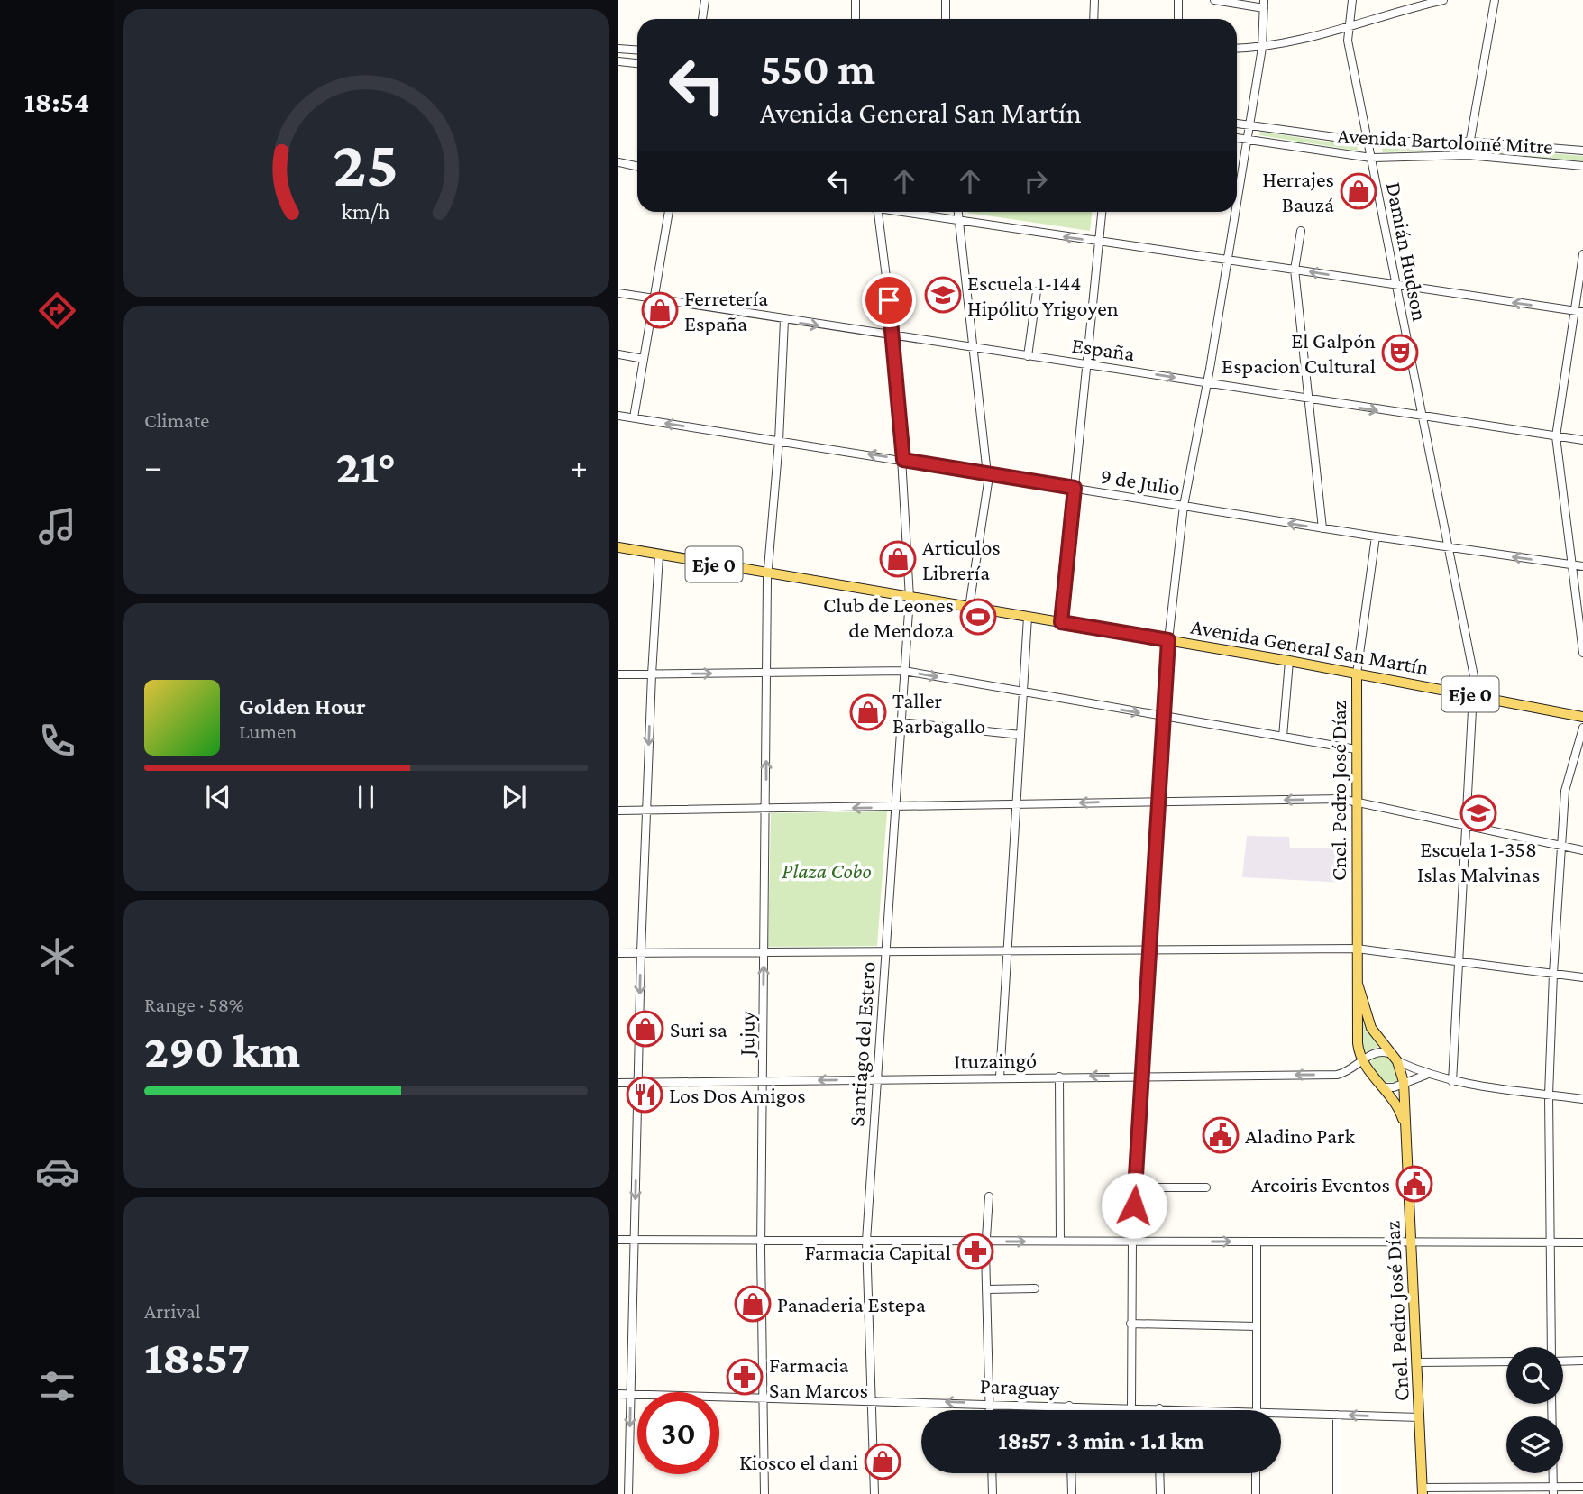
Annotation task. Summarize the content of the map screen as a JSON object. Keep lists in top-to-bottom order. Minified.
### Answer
{"streets":{"main road":["Eje 0","Avenida General San Martín","Cnel. Pedro José Díaz"],"street":["Avenida Bartolomé Mitre","Damián Hudson","España","9 de Julio","Jujuy","Santiago del Estero","Ituzaingó","Paraguay"]},"crossings":[["Avenida Bartolomé Mitre","Damián Hudson"],["Damián Hudson","España"],["Damián Hudson","9 de Julio"],["Damián Hudson","Avenida General San Martín"],["España","Jujuy"],["España","Santiago del Estero"],["9 de Julio","Jujuy"],["9 de Julio","Santiago del Estero"],["Avenida General San Martín","Cnel. Pedro José Díaz"],["Avenida General San Martín","Jujuy"],["Avenida General San Martín","Santiago del Estero"],["Cnel. Pedro José Díaz","Ituzaingó"],["Cnel. Pedro José Díaz","Paraguay"],["Jujuy","Ituzaingó"],["Jujuy","Paraguay"],["Santiago del Estero","Ituzaingó"],["Santiago del Estero","Paraguay"]],"one_way":["España","9 de Julio","Ituzaingó"],"parks":["Plaza Cobo"],"places":{"shop":["Herrajes Bauzá","Ferretería España","Articulos Librería","Taller Barbagallo","Suri sa","Panaderia Estepa","Kiosco el dani"],"school or university":["Escuela 1-144 Hipólito Yrigoyen","Escuela 1-358 Islas Malvinas"],"theatre":["El Galpón Espacion Cultural"],"sports":["Club de Leones de Mendoza"],"restaurant":["Los Dos Amigos"],"public building":["Aladino Park","Arcoiris Eventos"],"pharmacy":["Farmacia Capital","Farmacia San Marcos"]},"page":{"tabs":"18:54","turn":["550 m","Avenida General San Martín"],"tile":["Climate",["Range · 58%","290 km"],["Arrival","18:57"]],"heat":["−","21°","+"],"song":["Golden Hour","Lumen"],"limit":"30","trip":"18:57 · 3 min · 1.1 km","gauge":["25","km/h"]}}
